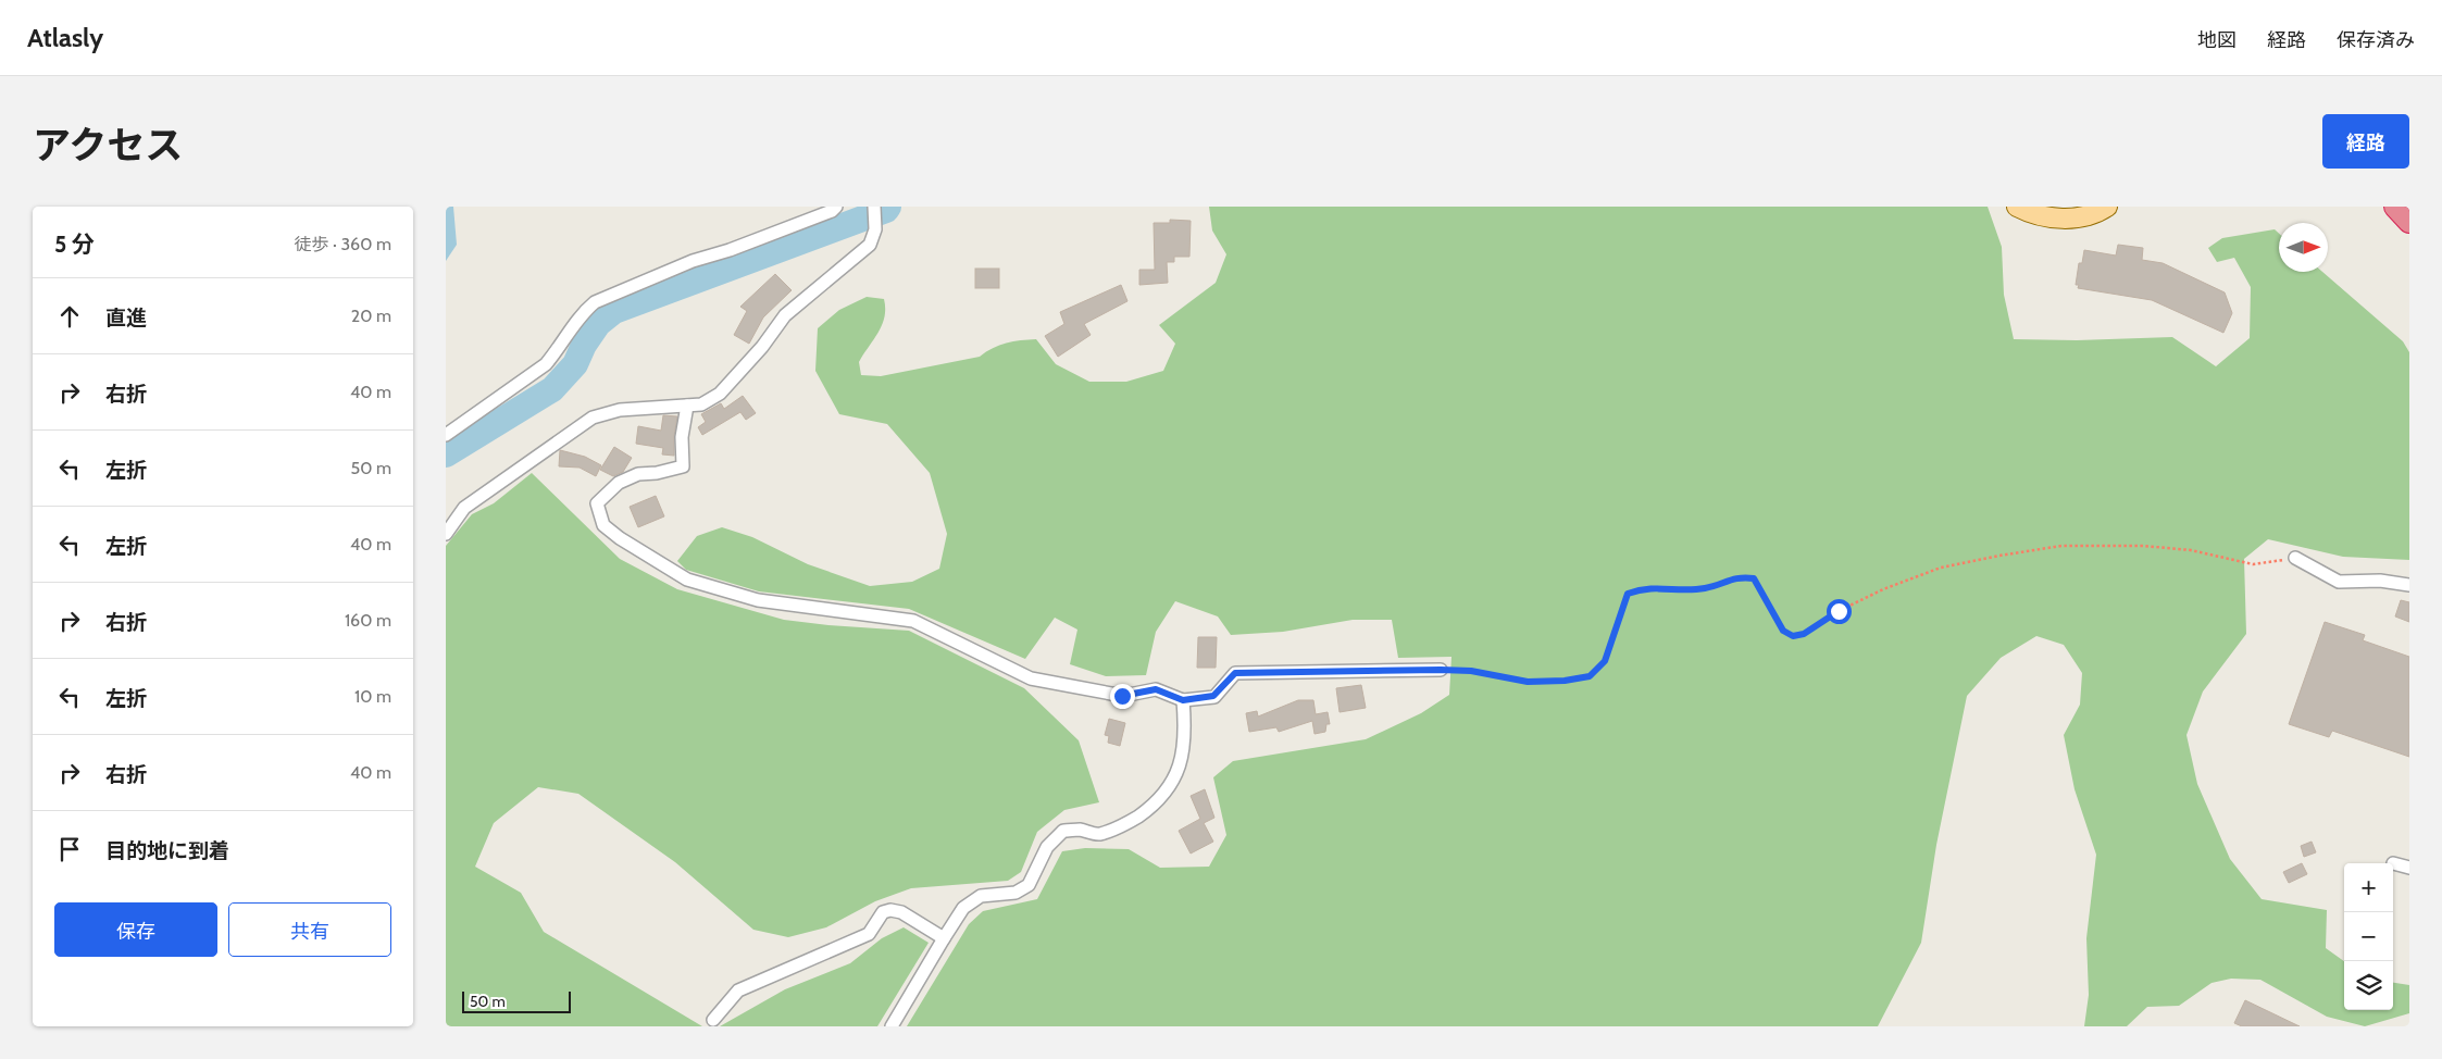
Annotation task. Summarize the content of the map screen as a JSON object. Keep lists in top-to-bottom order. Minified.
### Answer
{"scale_bar":"50 m","north":"right","page":{"header":"Atlasly","nav":["地図","経路","保存済み"],"title":"アクセス","buttons":["経路",["保存","共有"]],"heading":["5 分","徒歩 · 360 m"],"list":[["直進","20 m"],["右折","40 m"],["左折","50 m"],["左折","40 m"],["右折","160 m"],["左折","10 m"],["右折","40 m"],"目的地に到着"],"map_buttons":["+","−"],"scale":"50 m"}}
